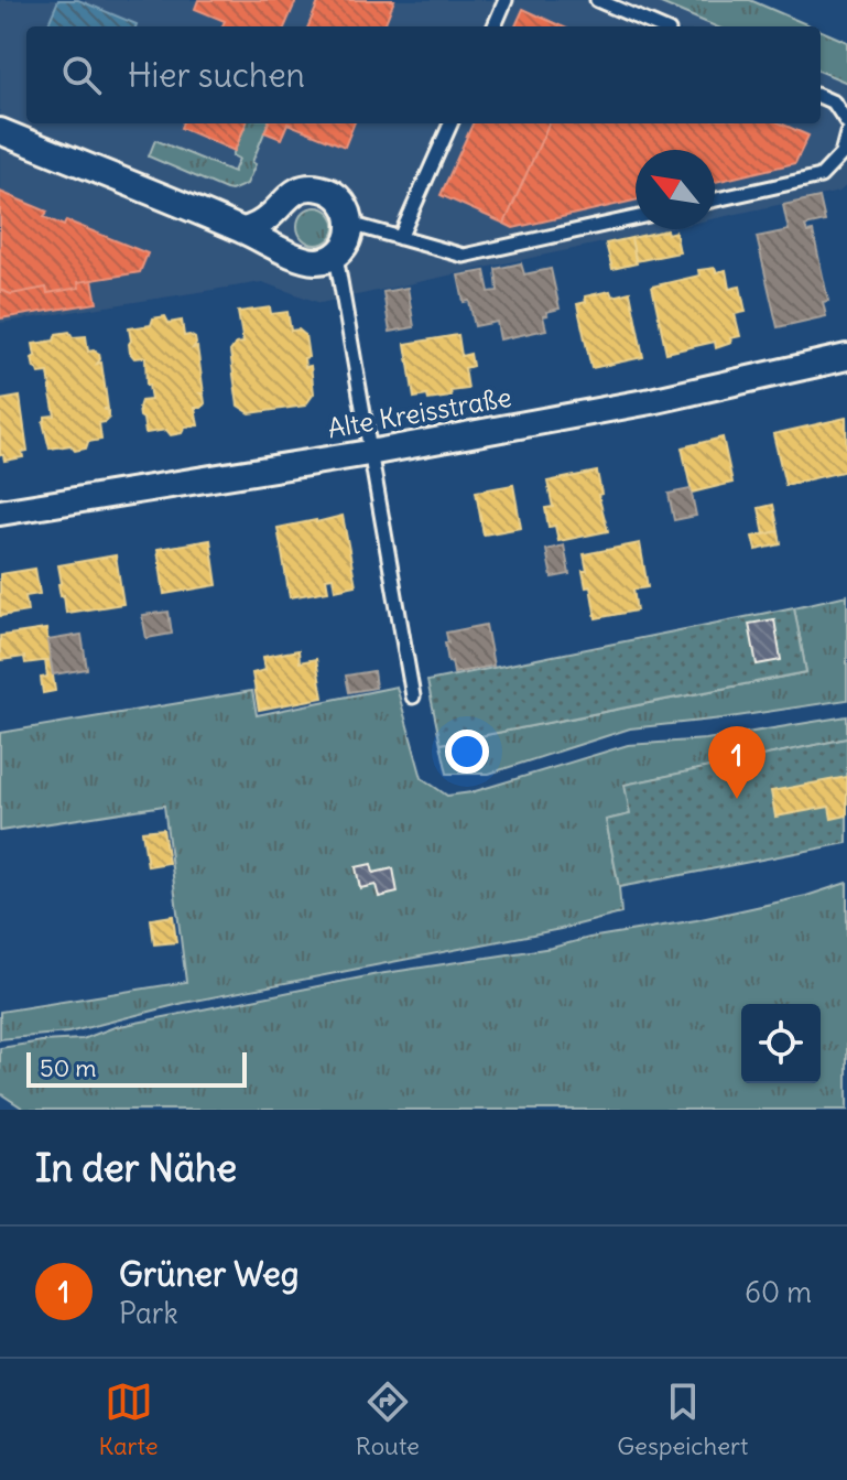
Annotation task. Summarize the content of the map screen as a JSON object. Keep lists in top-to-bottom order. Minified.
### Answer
{"streets":{"street":["Alte Kreisstraße"]},"scale_bar":"50 m","north":"top left","page":{"search":"Hier suchen","pins":"1","scale":"50 m","heading":"In der Nähe","list":[{"mark":"1","name":"Grüner Weg","note":"Park","value":"60 m"}],"nav":["Karte","Route","Gespeichert"]}}
